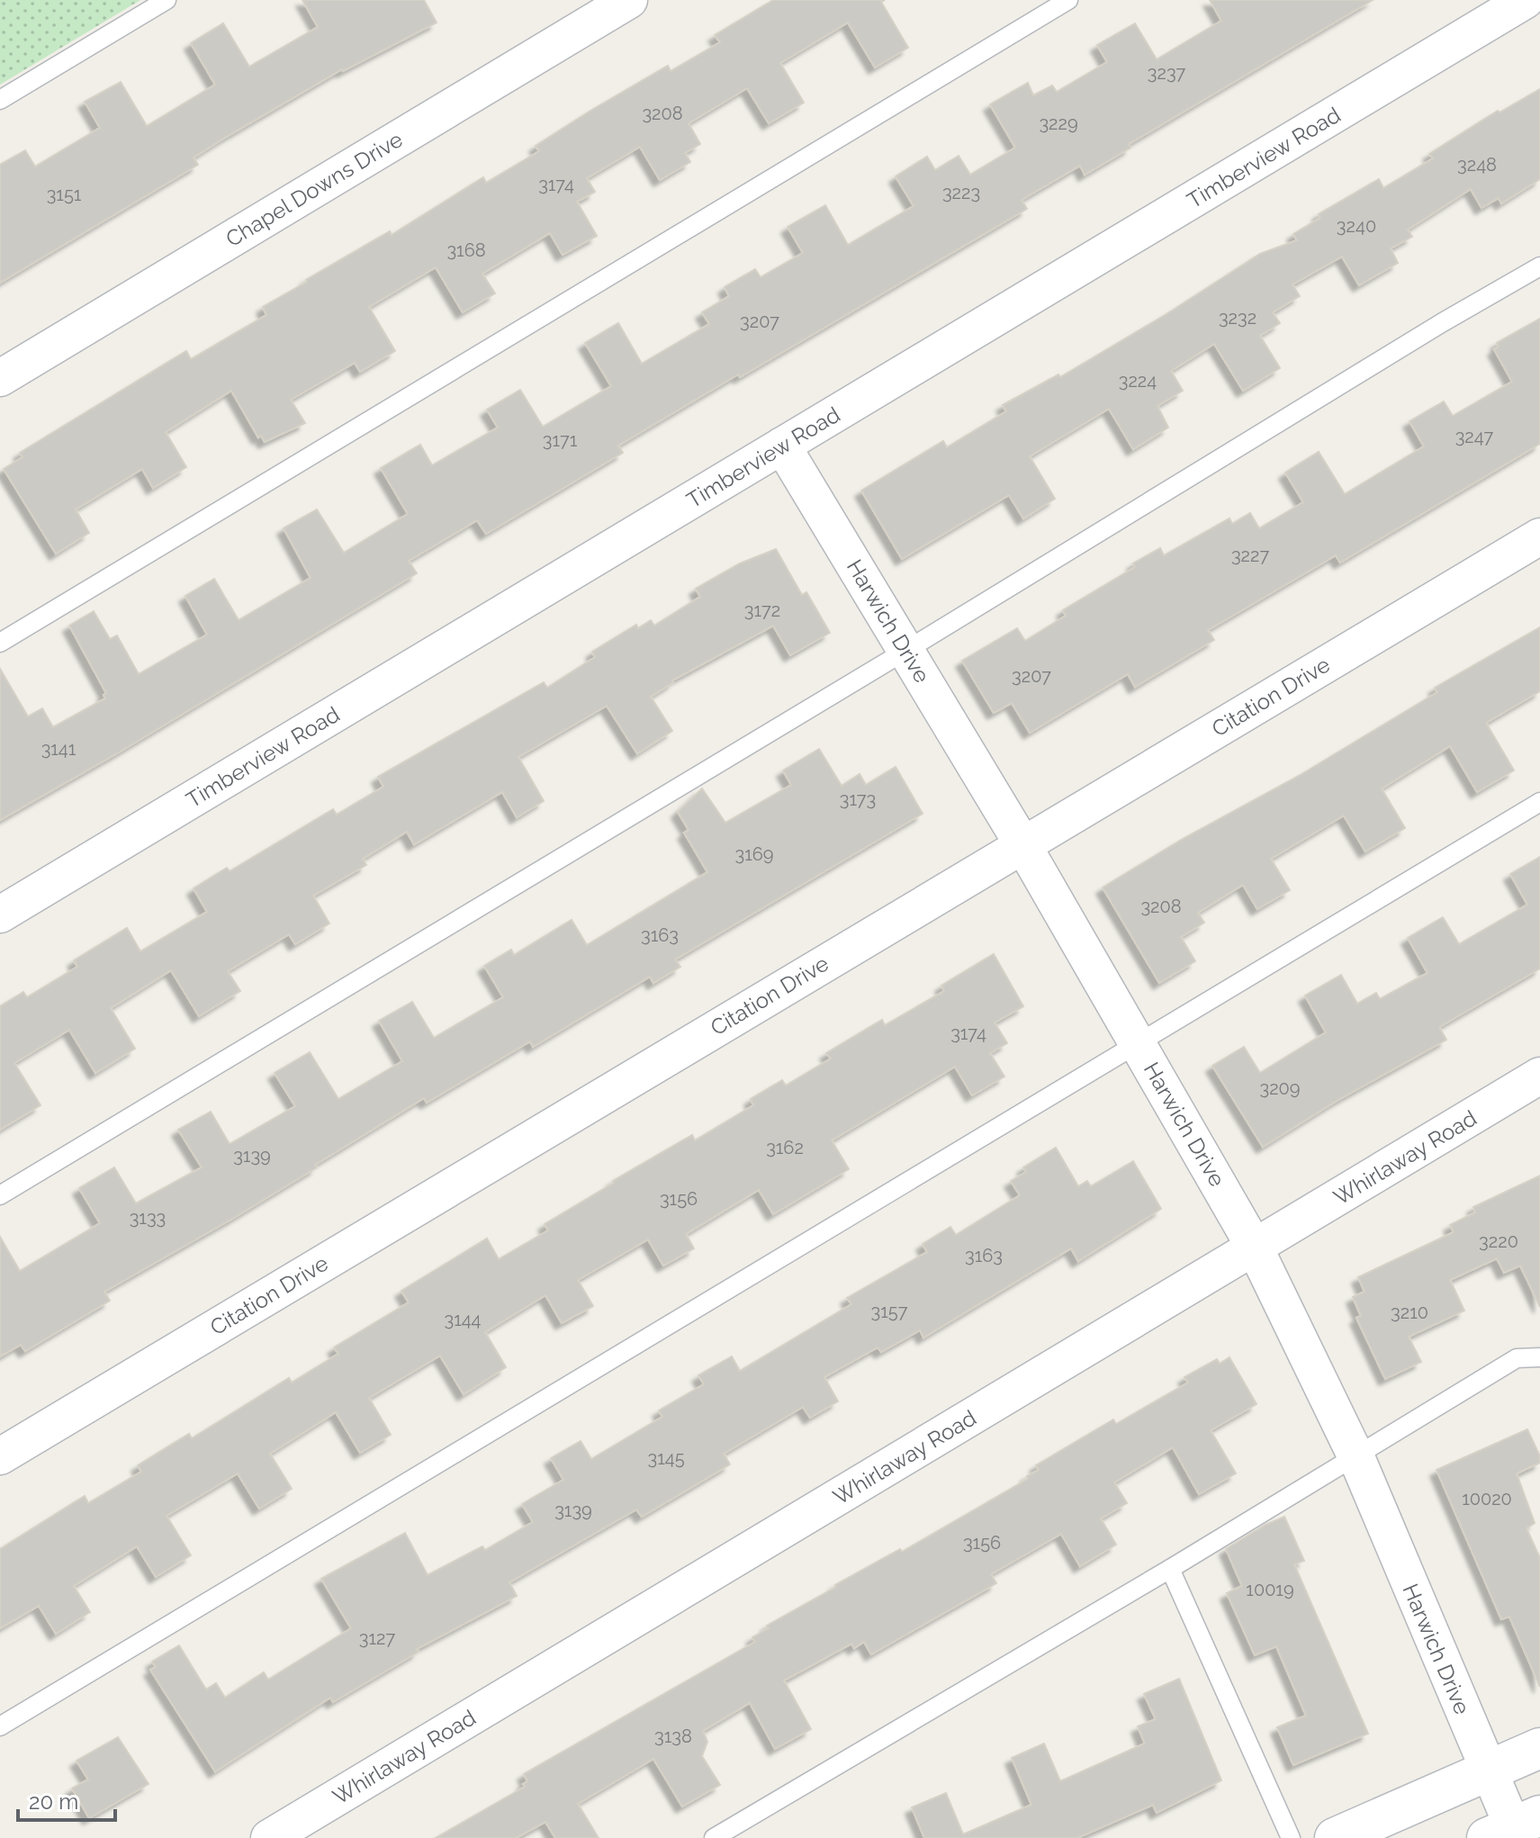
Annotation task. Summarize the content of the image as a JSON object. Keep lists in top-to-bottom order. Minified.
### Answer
{"streets":{"street":["Timberview Road","Chapel Downs Drive","Harwich Drive","Citation Drive","Whirlaway Road"]},"crossings":[["Timberview Road","Harwich Drive"],["Harwich Drive","Citation Drive"],["Harwich Drive","Whirlaway Road"]],"house_numbers":["3237","3208","3229","3248","3174","3223","3151","3240","3168","3232","3207","3224","3247","3171","3227","3172","3207","3141","3173","3169","3208","3163","3174","3209","3162","3139","3156","3133","3220","3163","3157","3210","3144","3145","10020","3139","3156","10019","3127","3138"],"scale_bar":"20 m"}
